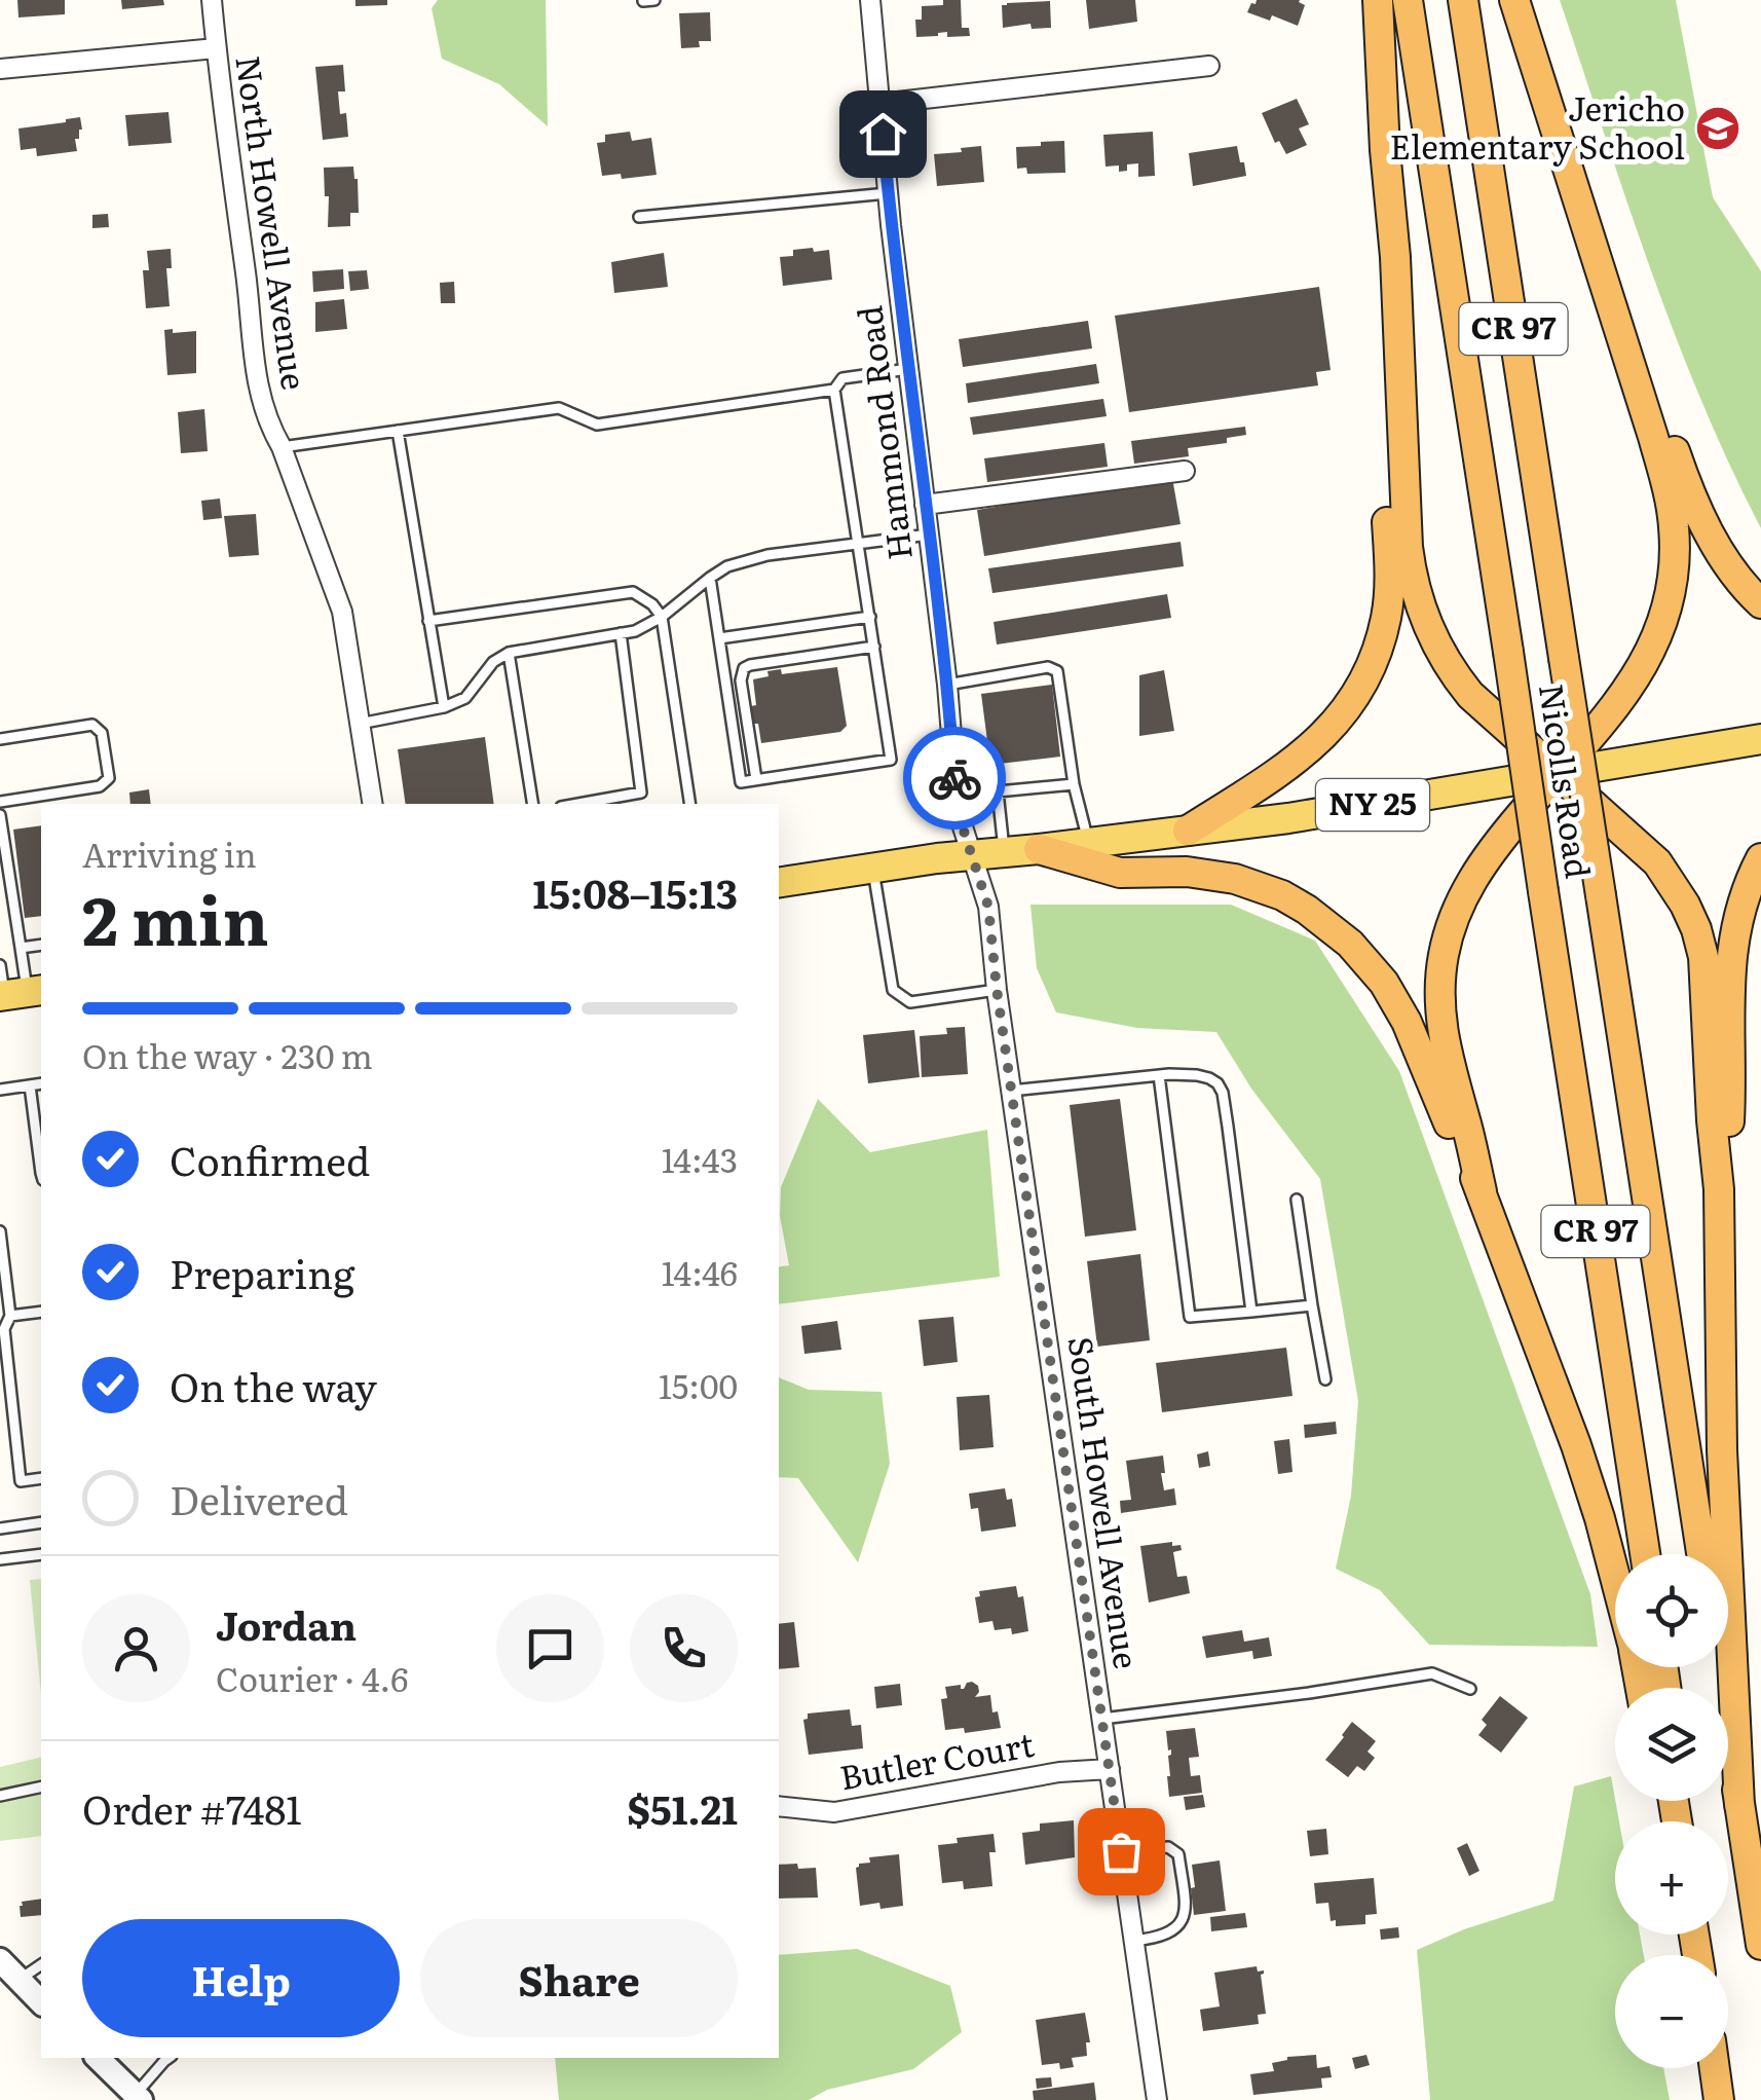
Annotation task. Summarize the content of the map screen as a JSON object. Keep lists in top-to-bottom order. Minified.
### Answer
{"streets":{"highway":["CR 97","Nicolls Road"],"main road":["NY 25"],"street":["North Howell Avenue","Hammond Road","South Howell Avenue","Butler Court"]},"crossings":[["Hammond Road","NY 25"],["Hammond Road","South Howell Avenue"],["NY 25","South Howell Avenue"],["South Howell Avenue","Butler Court"]],"places":{"school or university":["Jericho Elementary School"]},"page":{"heading":["2 min","Arriving in","15:08–15:13"],"panel":["Jordan","Courier · 4.6","Order #7481","$51.21"],"bar":"On the way · 230 m","list":[["Confirmed","14:43"],["Preparing","14:46"],["On the way","15:00"],"Delivered"],"map_buttons":["+","−"],"buttons":["Help","Share"]}}
